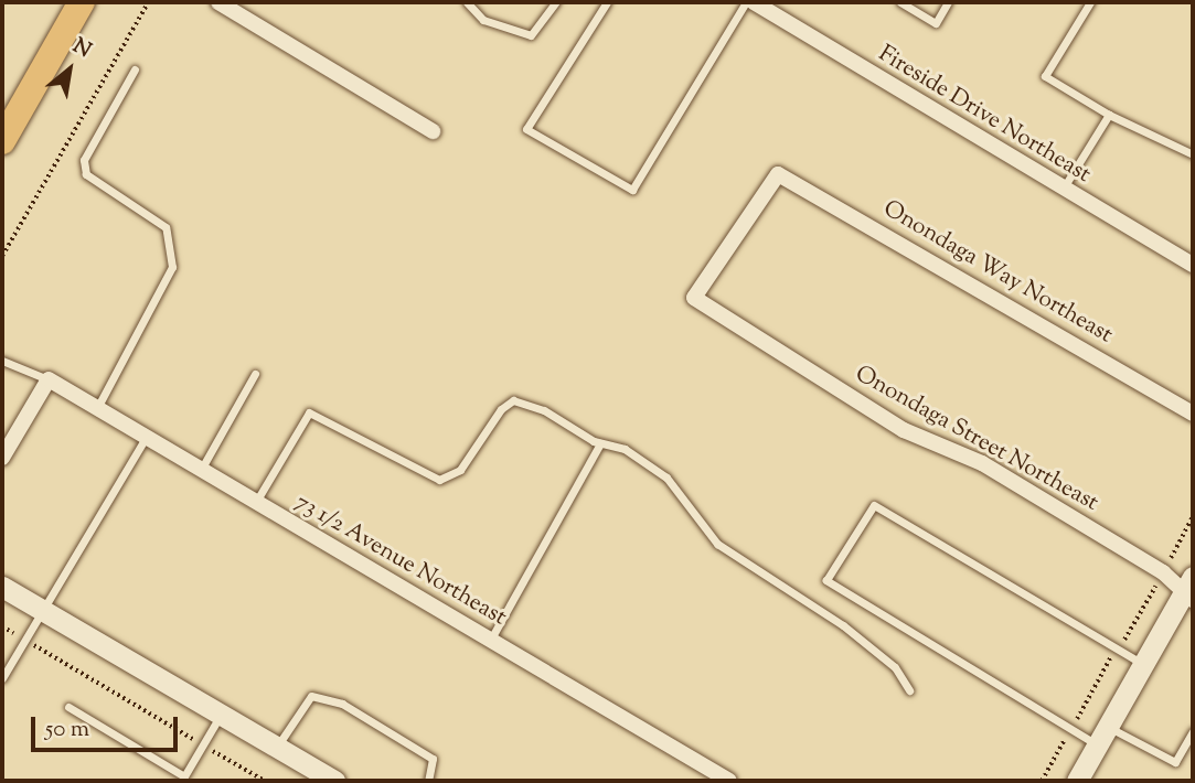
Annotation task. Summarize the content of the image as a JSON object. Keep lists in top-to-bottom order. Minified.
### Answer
{"streets":{"street":["Fireside Drive Northeast","Onondaga Way Northeast","Onondaga Street Northeast","73 1/2 Avenue Northeast"]},"crossings":[["Onondaga Way Northeast","Onondaga Street Northeast"]],"scale_bar":"50 m","north":"top right"}
